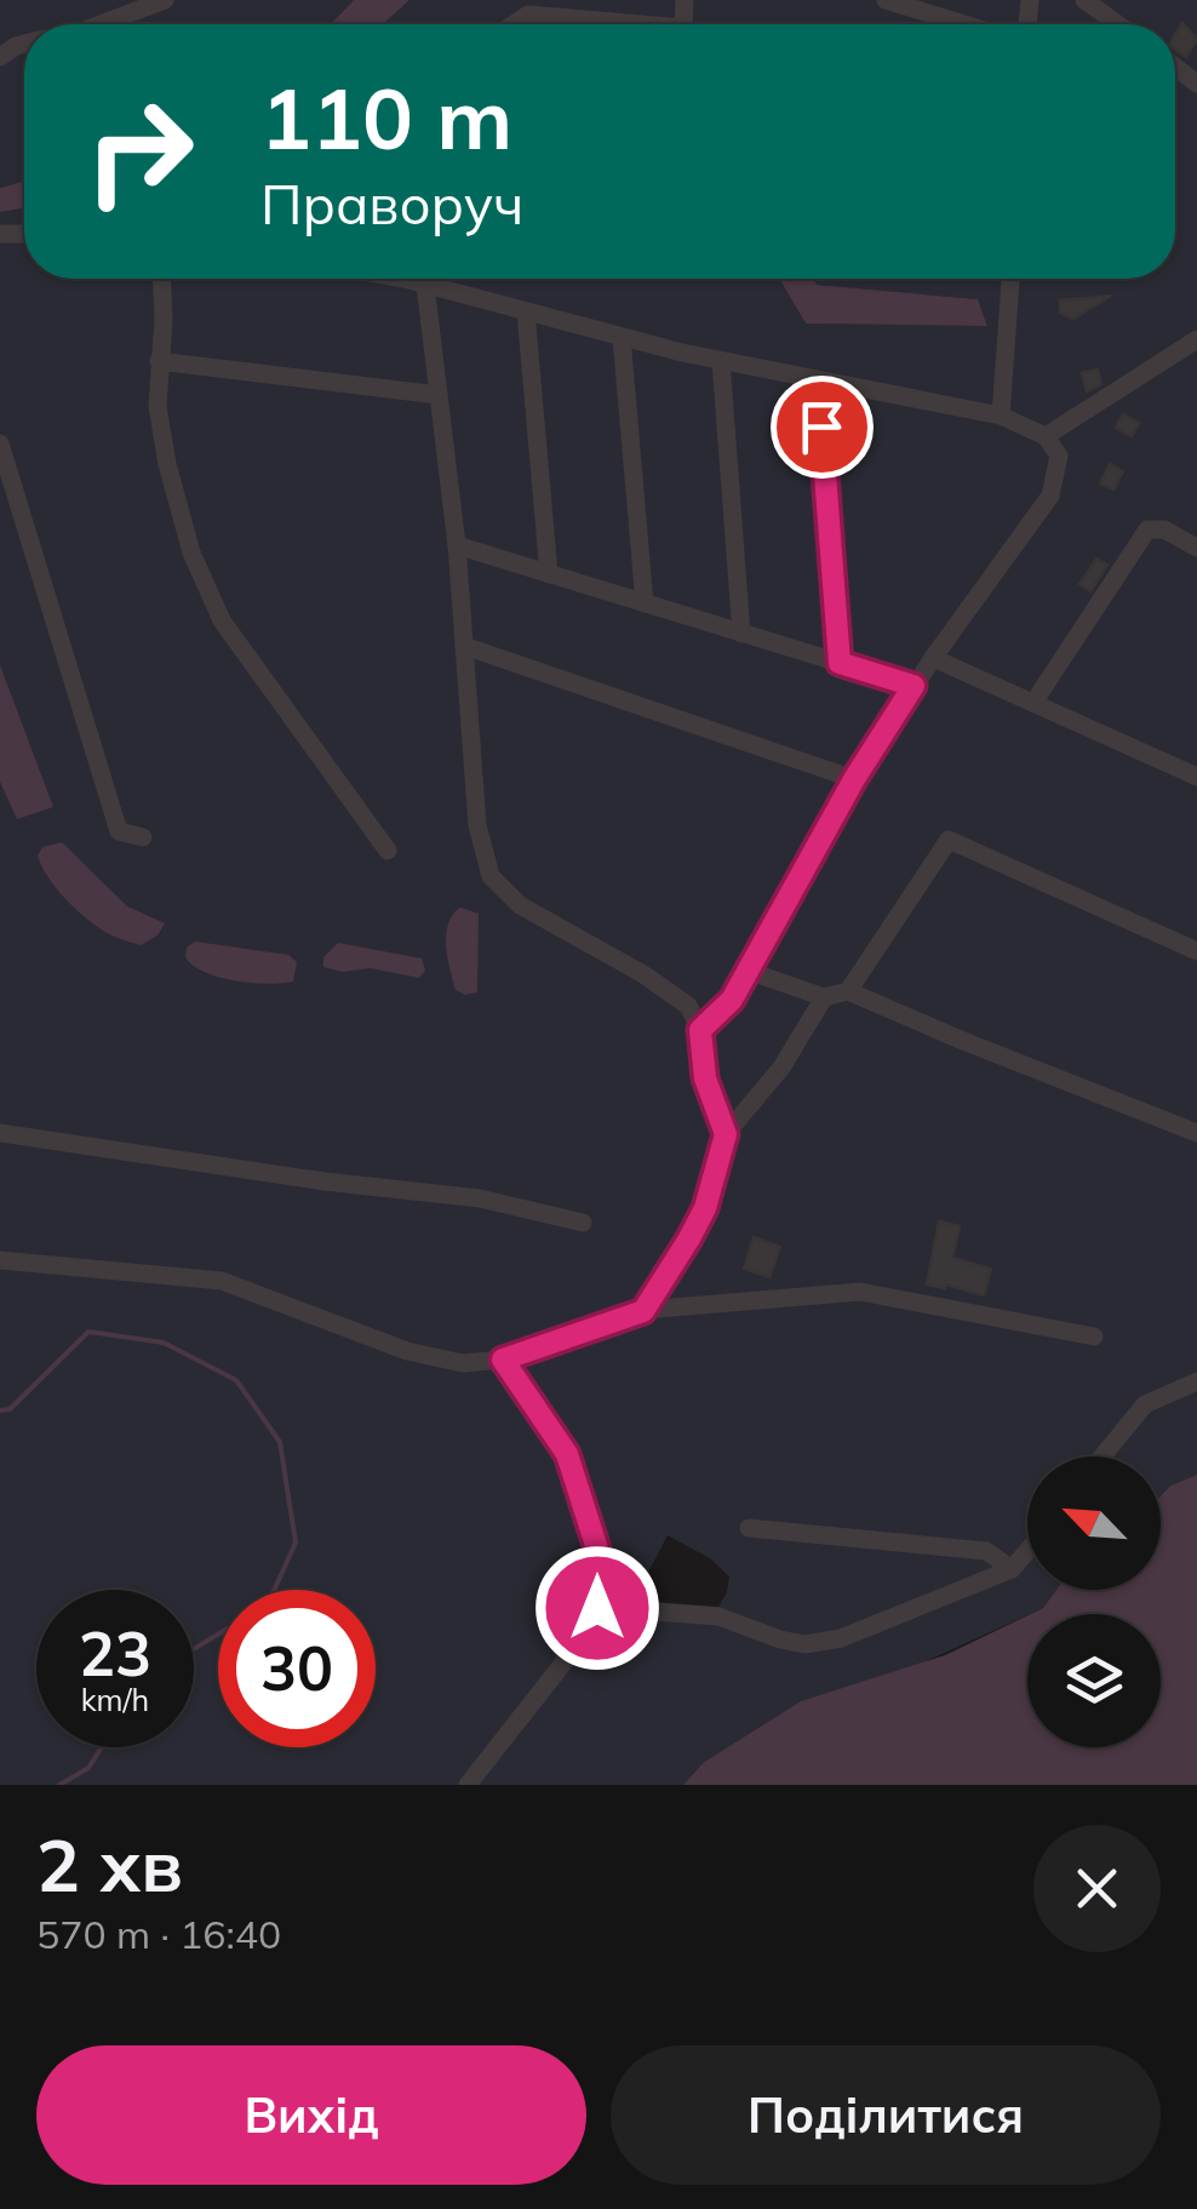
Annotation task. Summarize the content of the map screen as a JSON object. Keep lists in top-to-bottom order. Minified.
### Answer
{"north":"top left","page":{"turn":["110 m","Праворуч"],"speed":"23 km/h","limit":"30","heading":["2 хв","570 m · 16:40"],"buttons":["Вихід","Поділитися"]}}
